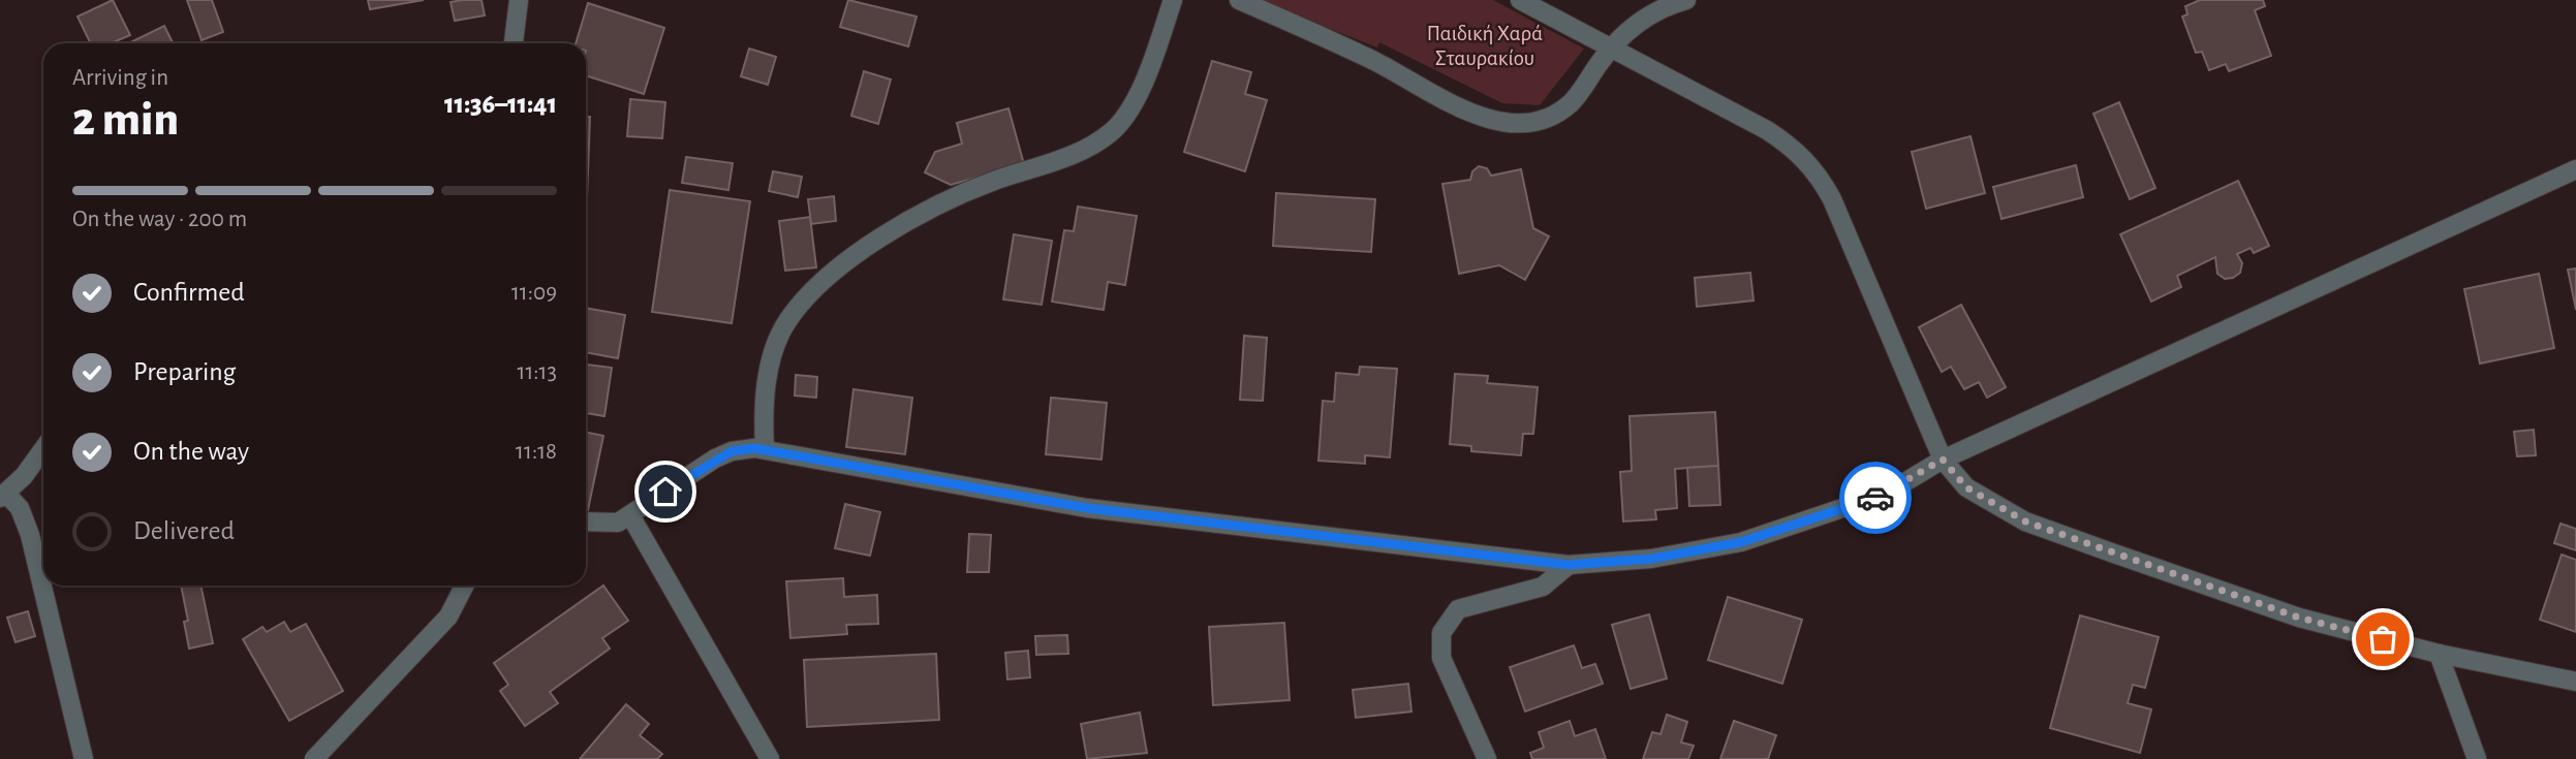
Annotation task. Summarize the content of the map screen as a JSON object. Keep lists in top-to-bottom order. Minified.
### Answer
{"parks":["Παιδική Χαρά Σταυρακίου"],"page":{"heading":["2 min","Arriving in","11:36–11:41"],"bar":"On the way · 200 m","list":[["Confirmed","11:09"],["Preparing","11:13"],["On the way","11:18"],"Delivered"]}}
